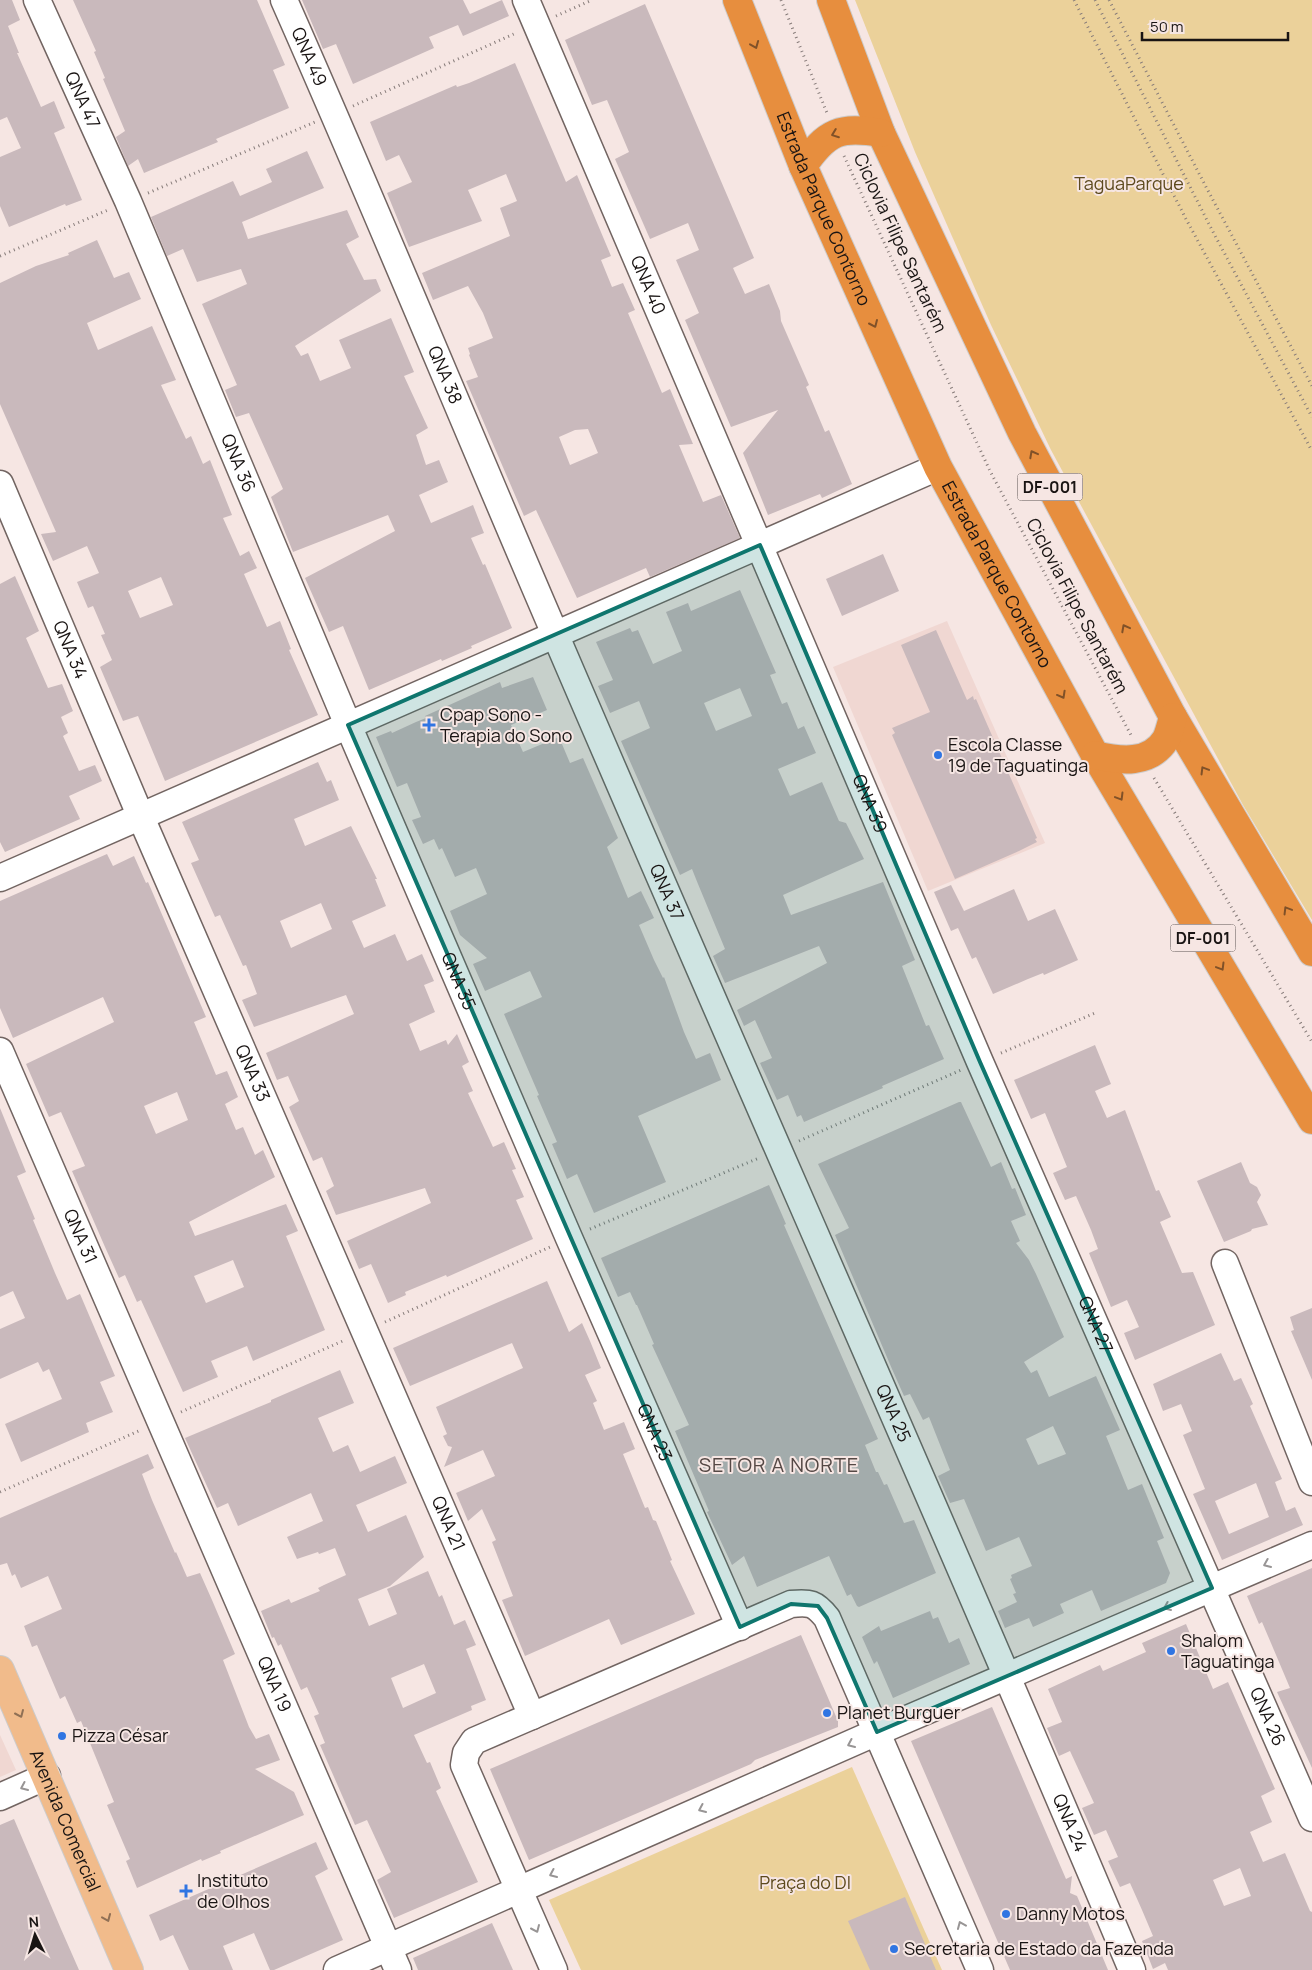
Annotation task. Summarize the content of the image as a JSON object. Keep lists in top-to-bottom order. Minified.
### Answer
{"streets":{"highway":["Estrada Parque Contorno","DF-001"],"main road":["Avenida Comercial"],"street":["QNA 49","QNA 47","QNA 40","QNA 38","QNA 36","QNA 34","QNA 39","QNA 37","QNA 35","QNA 33","QNA 31","QNA 27","QNA 25","QNA 23","QNA 21","QNA 19","QNA 26","QNA 24"],"path":["Ciclovia Filipe Santarém"]},"crossings":[["QNA 49","QNA 38"],["QNA 47","QNA 36"],["QNA 40","QNA 39"],["QNA 38","QNA 37"],["QNA 36","QNA 35"],["QNA 34","QNA 33"],["QNA 39","QNA 27"],["QNA 37","QNA 25"],["QNA 35","QNA 23"],["QNA 33","QNA 21"],["QNA 31","QNA 19"],["QNA 27","QNA 26"],["QNA 25","QNA 24"]],"one_way":["Avenida Comercial"],"districts":["SETOR A NORTE"],"parks":["TaguaParque","Praça do DI"],"places":{"health":["Cpap Sono - Terapia do Sono","Instituto de Olhos"],"other":["Escola Classe 19 de Taguatinga","Shalom Taguatinga","Planet Burguer","Pizza César","Danny Motos","Secretaria de Estado da Fazenda"]},"scale_bar":"50 m","north":"top"}
